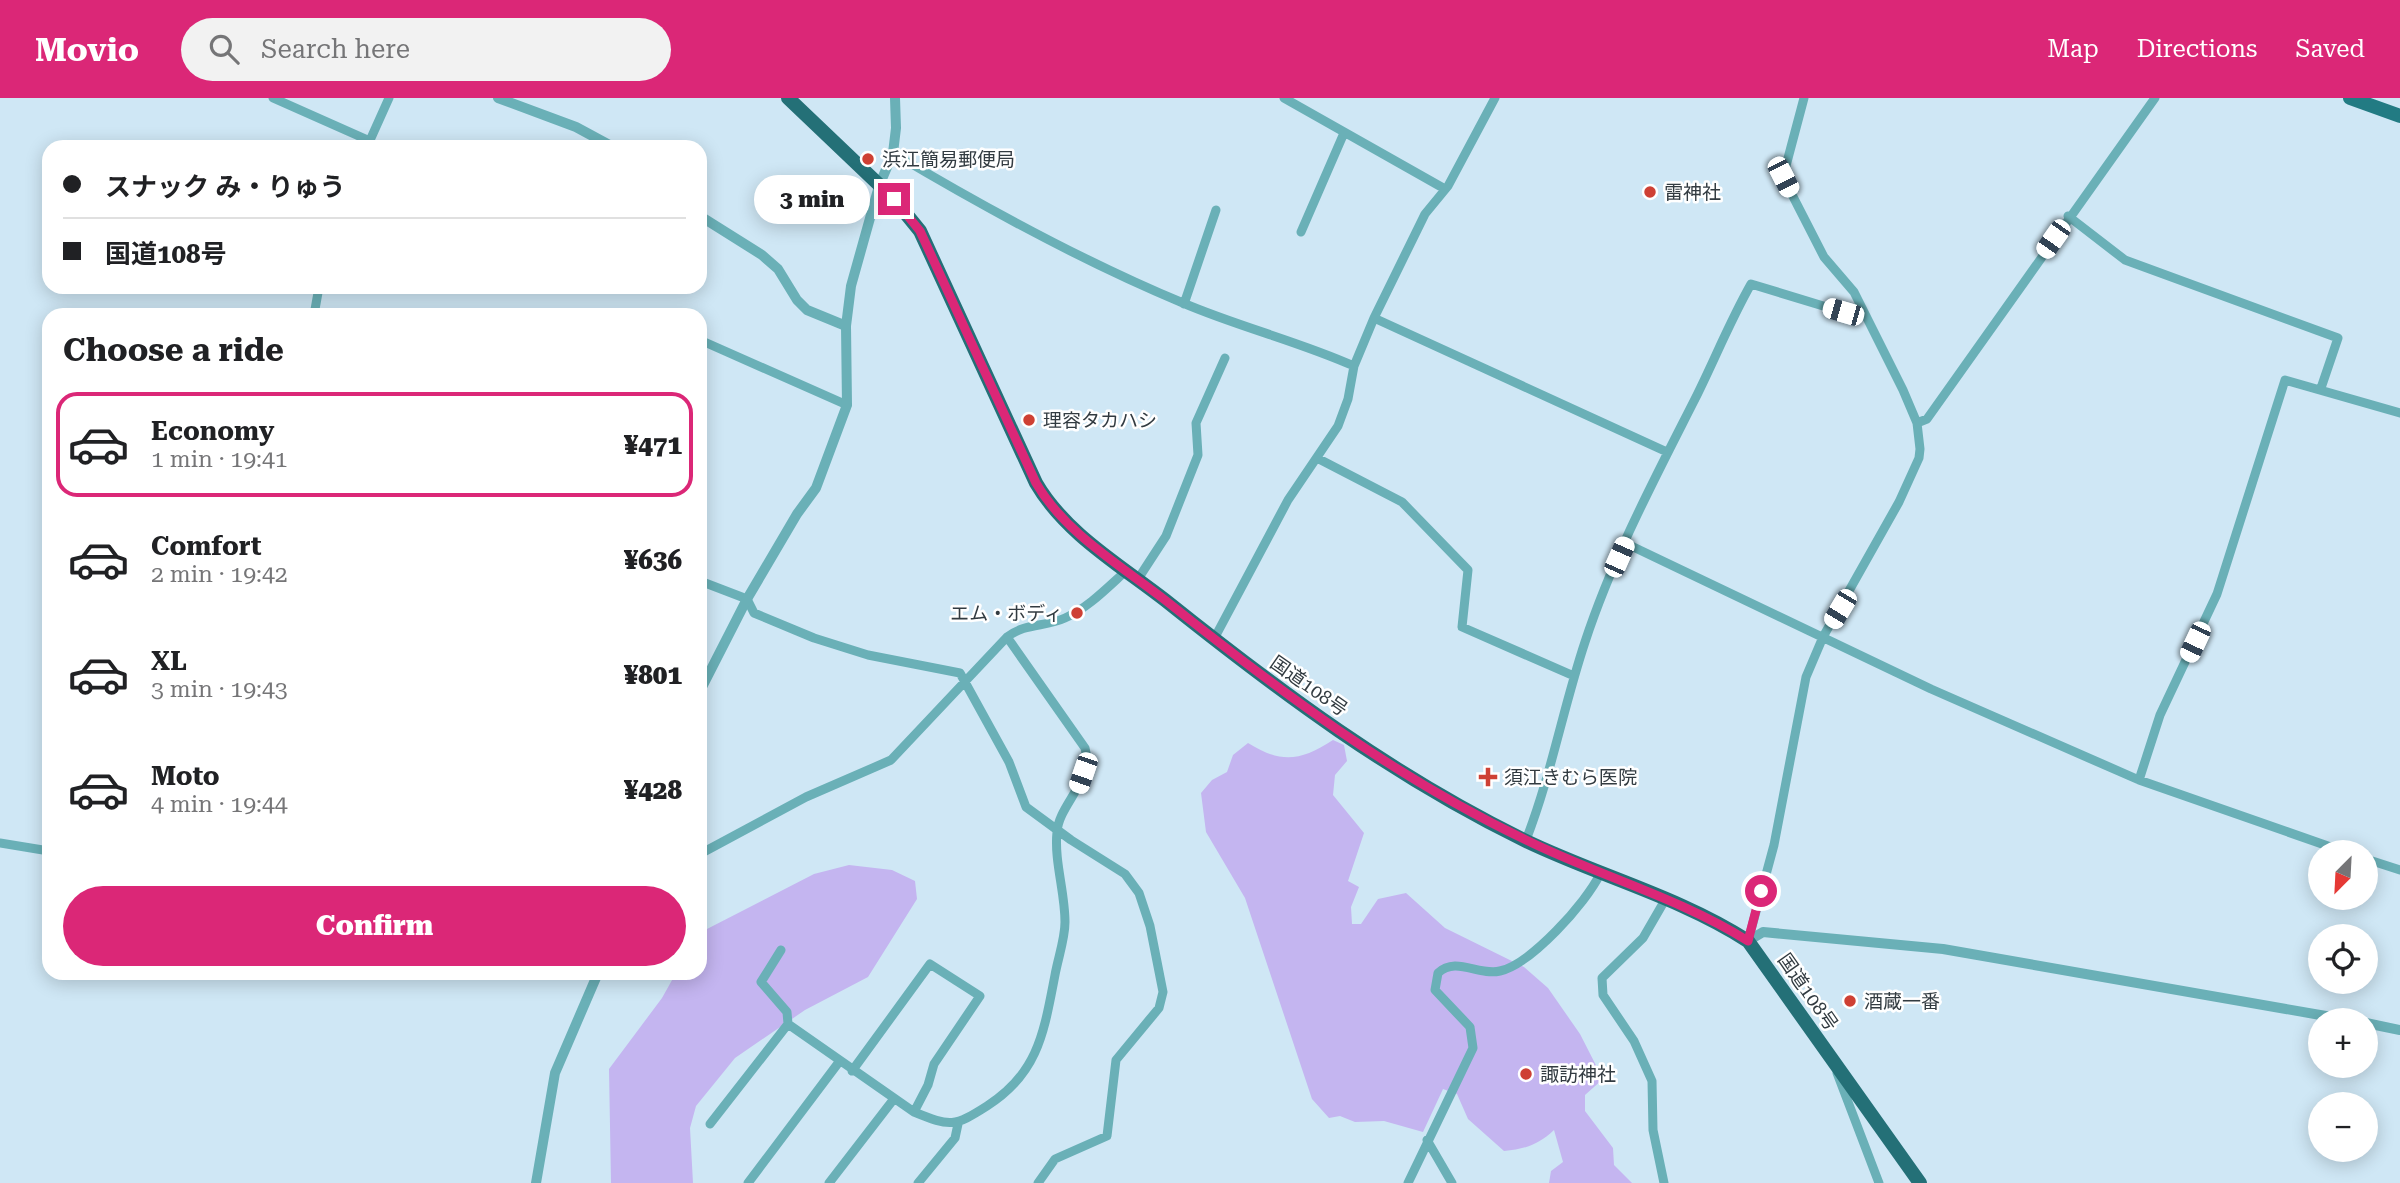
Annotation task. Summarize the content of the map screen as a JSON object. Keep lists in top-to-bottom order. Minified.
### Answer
{"streets":{"highway":["国道108号"]},"places":{"other":["浜江簡易郵便局","雷神社","理容タカハシ","エム・ボディ","酒蔵一番","諏訪神社"],"health":["須江きむら医院"]},"north":"bottom left","page":{"header":"Movio","search":"Search here","nav":["Map","Directions","Saved"],"banner":["スナック み・りゅう","国道108号"],"bubble":"3 min","heading":"Choose a ride","list":[{"name":"Economy","note":"1 min · 19:41","value":"¥471"},{"name":"Comfort","note":"2 min · 19:42","value":"¥636"},{"name":"XL","note":"3 min · 19:43","value":"¥801"},{"name":"Moto","note":"4 min · 19:44","value":"¥428"}],"map_buttons":["+","−"],"buttons":"Confirm"}}
